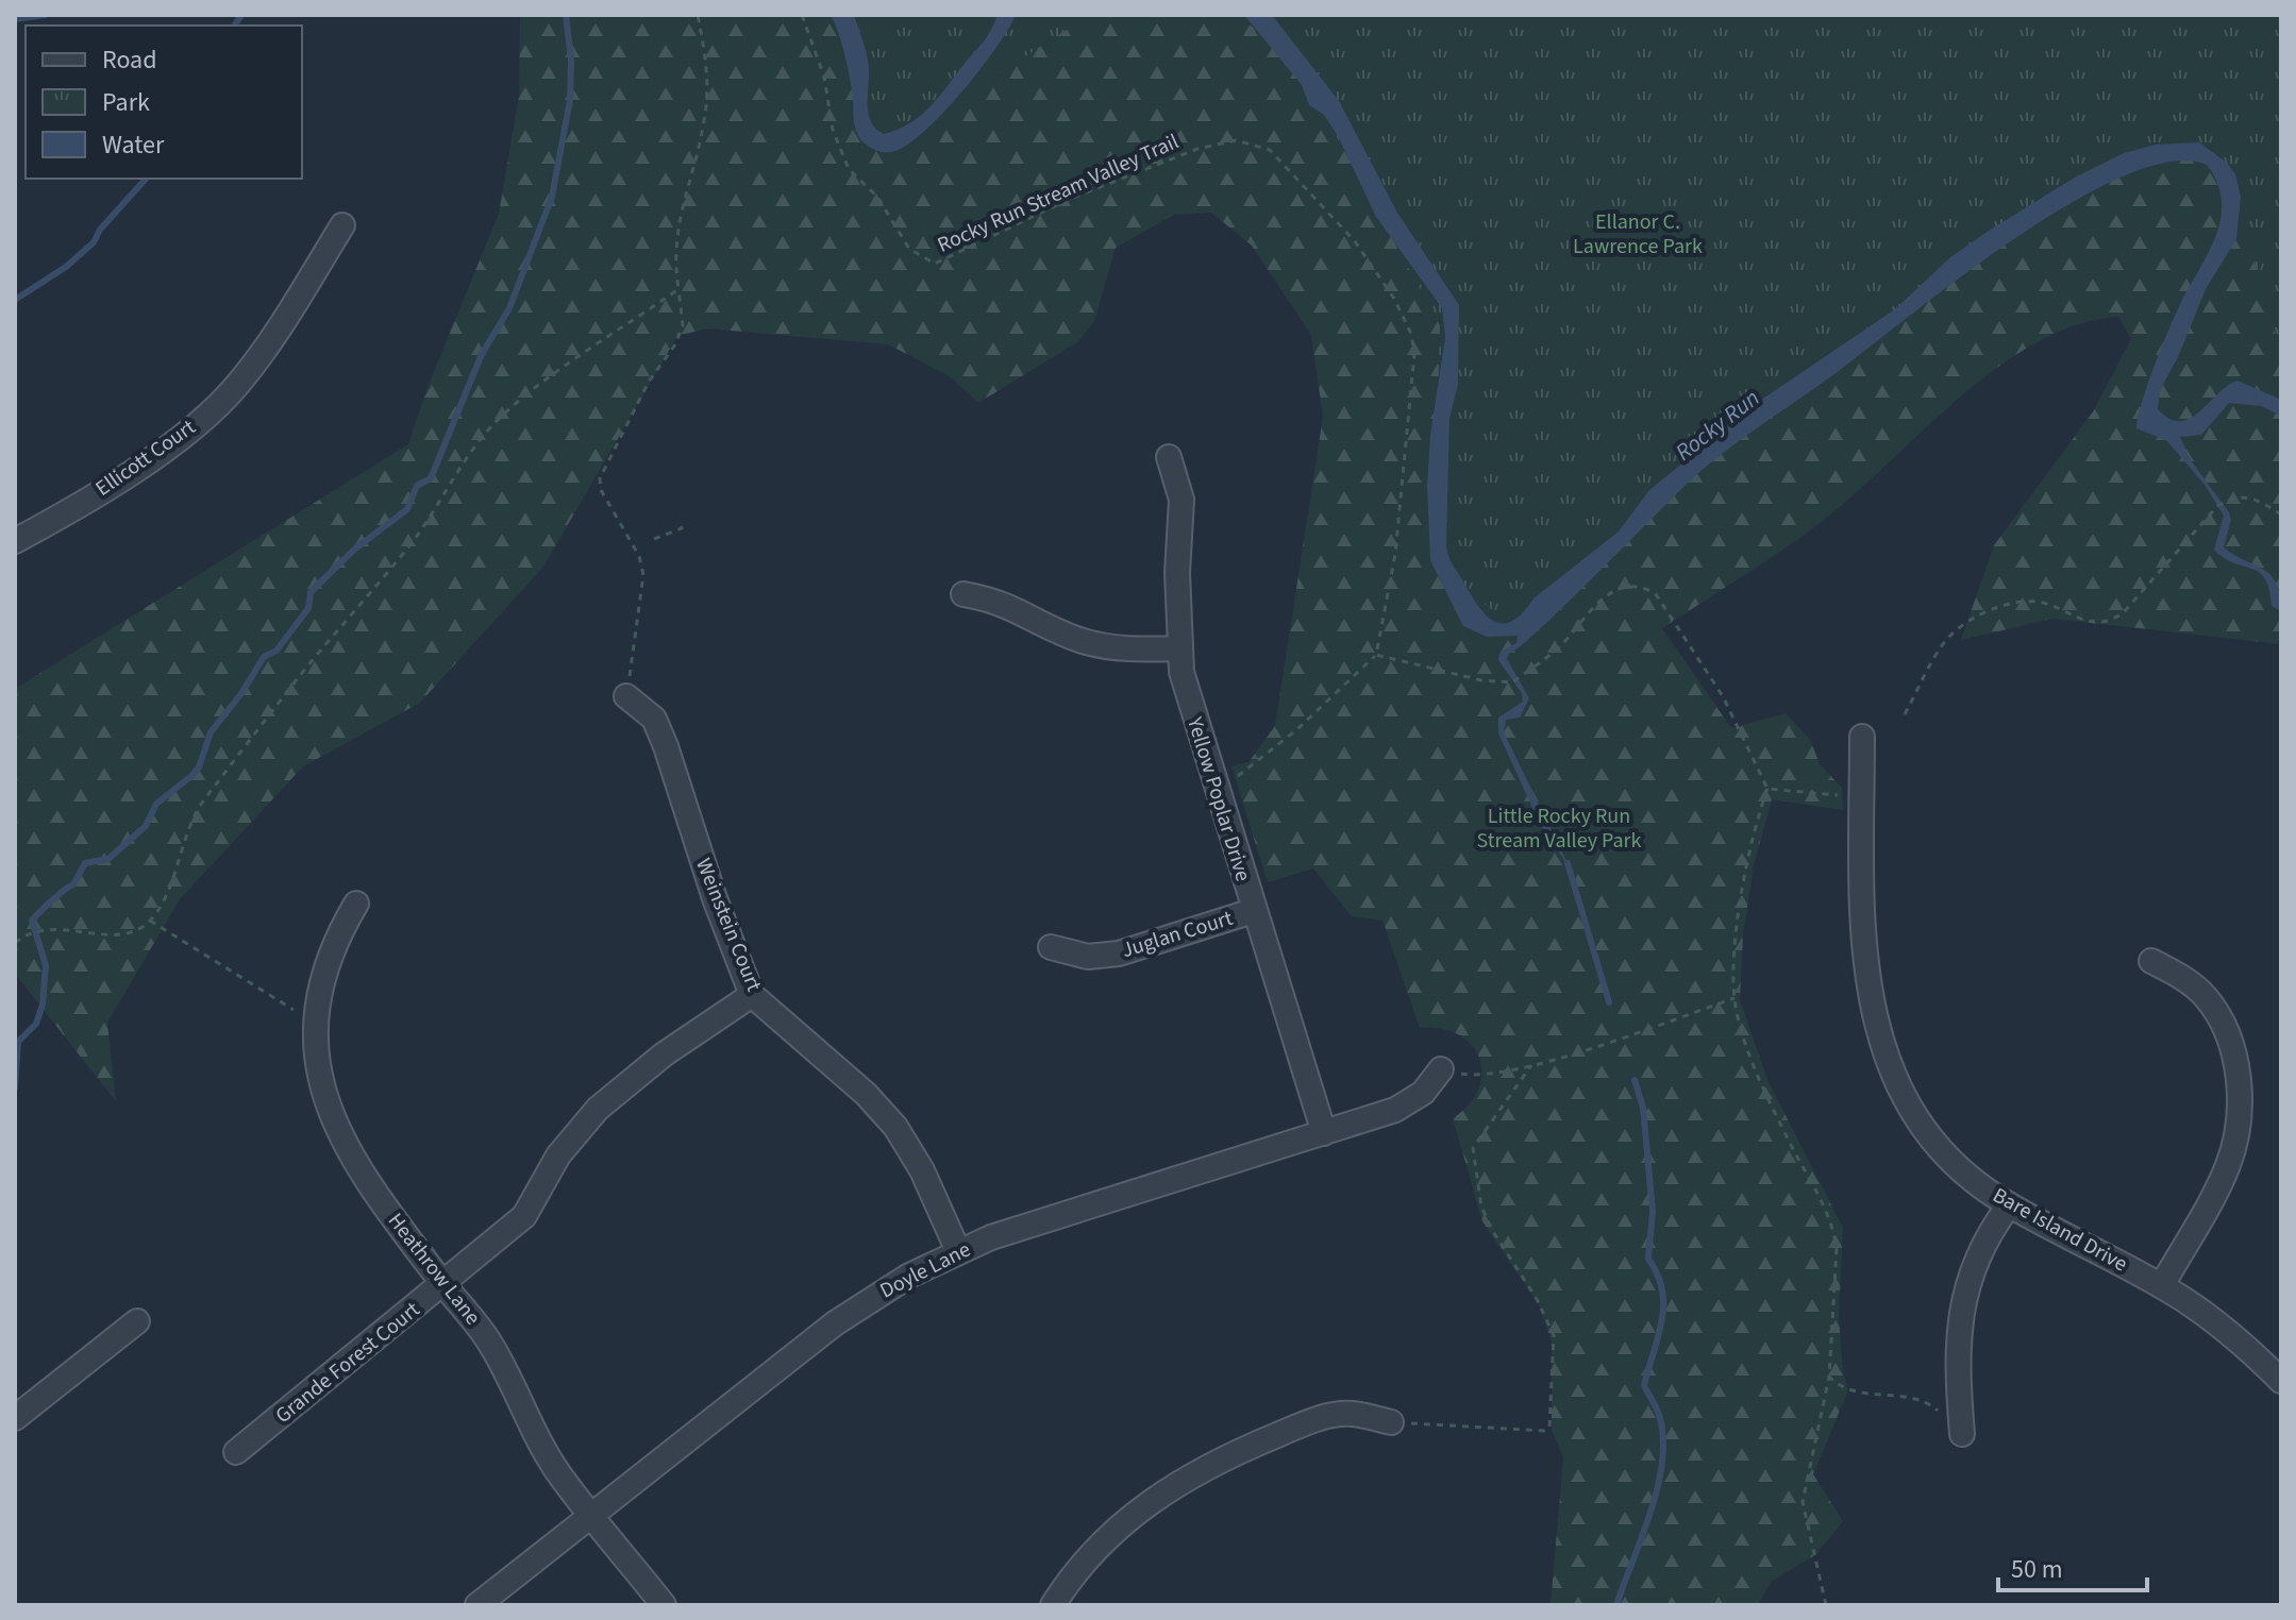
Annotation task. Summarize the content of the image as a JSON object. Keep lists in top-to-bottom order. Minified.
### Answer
{"streets":{"street":["Ellicott Court","Yellow Poplar Drive","Weinstein Court","Juglan Court","Bare Island Drive","Heathrow Lane","Doyle Lane","Grande Forest Court"],"path":["Rocky Run Stream Valley Trail"]},"crossings":[["Yellow Poplar Drive","Juglan Court"],["Yellow Poplar Drive","Doyle Lane"],["Weinstein Court","Doyle Lane"],["Weinstein Court","Grande Forest Court"],["Heathrow Lane","Doyle Lane"],["Heathrow Lane","Grande Forest Court"]],"water":["Rocky Run"],"parks":["Ellanor C. Lawrence Park","Little Rocky Run Stream Valley Park"],"legend":["Road","Park","Water"],"scale_bar":"50 m"}
